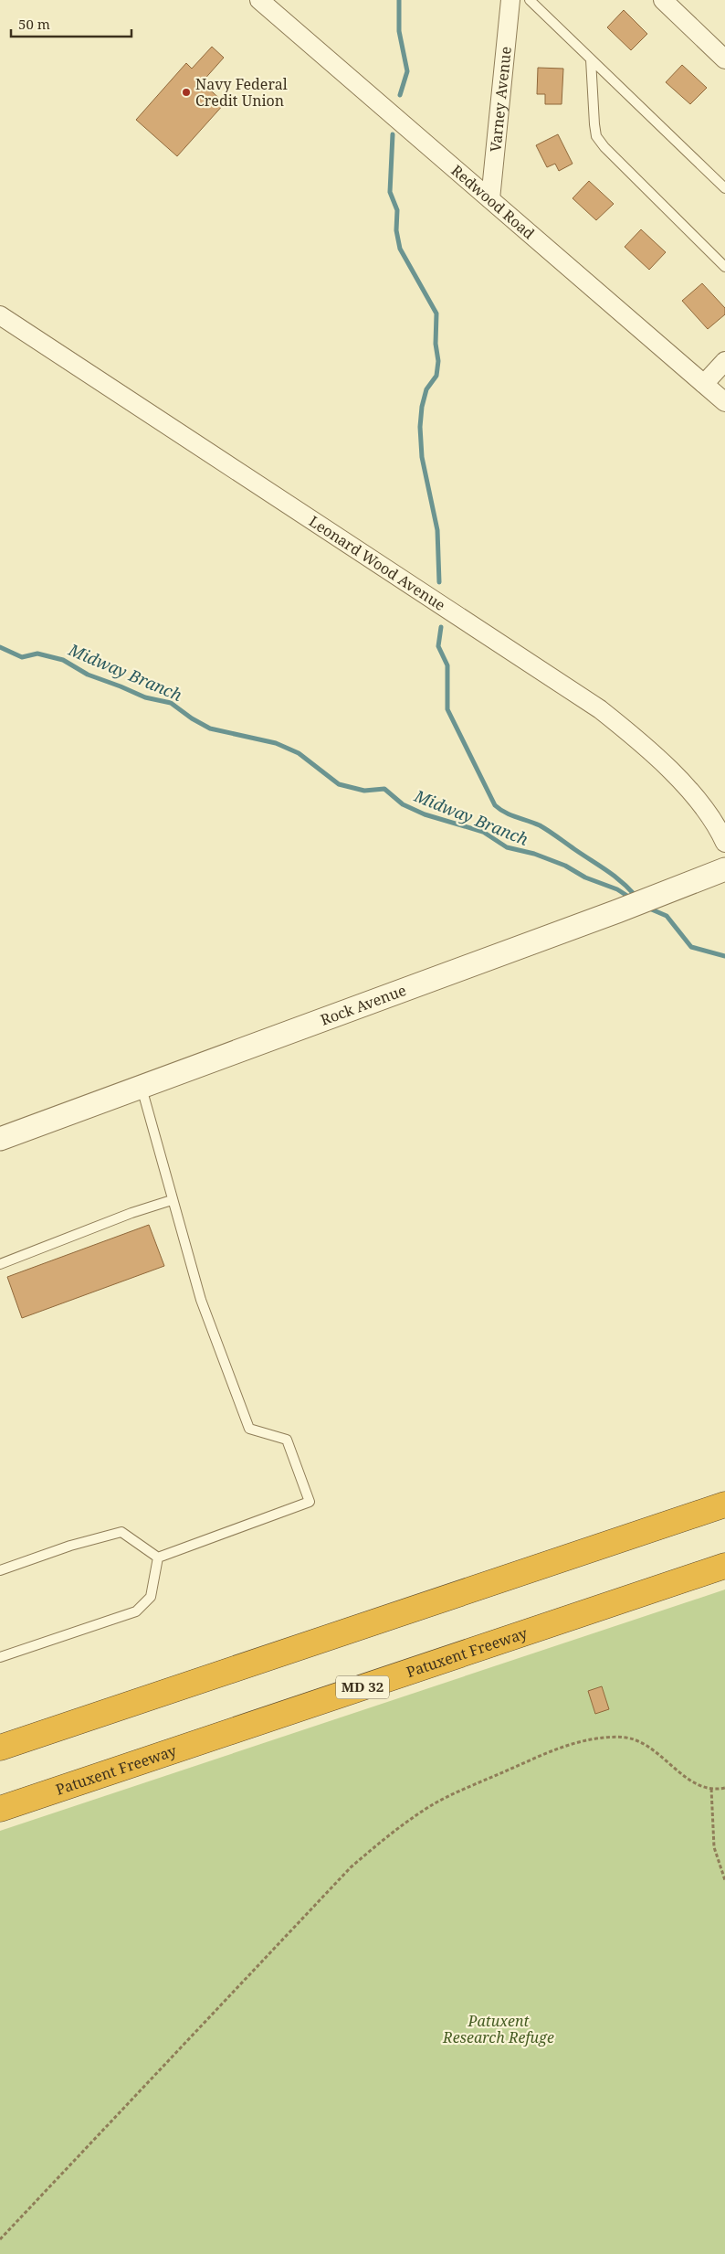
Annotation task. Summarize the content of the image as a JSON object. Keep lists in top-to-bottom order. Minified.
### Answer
{"streets":{"highway":["Patuxent Freeway","MD 32"],"street":["Varney Avenue","Redwood Road","Leonard Wood Avenue","Rock Avenue"]},"crossings":[["Varney Avenue","Redwood Road"]],"water":["Midway Branch"],"parks":["Patuxent Research Refuge"],"places":["Navy Federal Credit Union"],"scale_bar":"50 m"}
